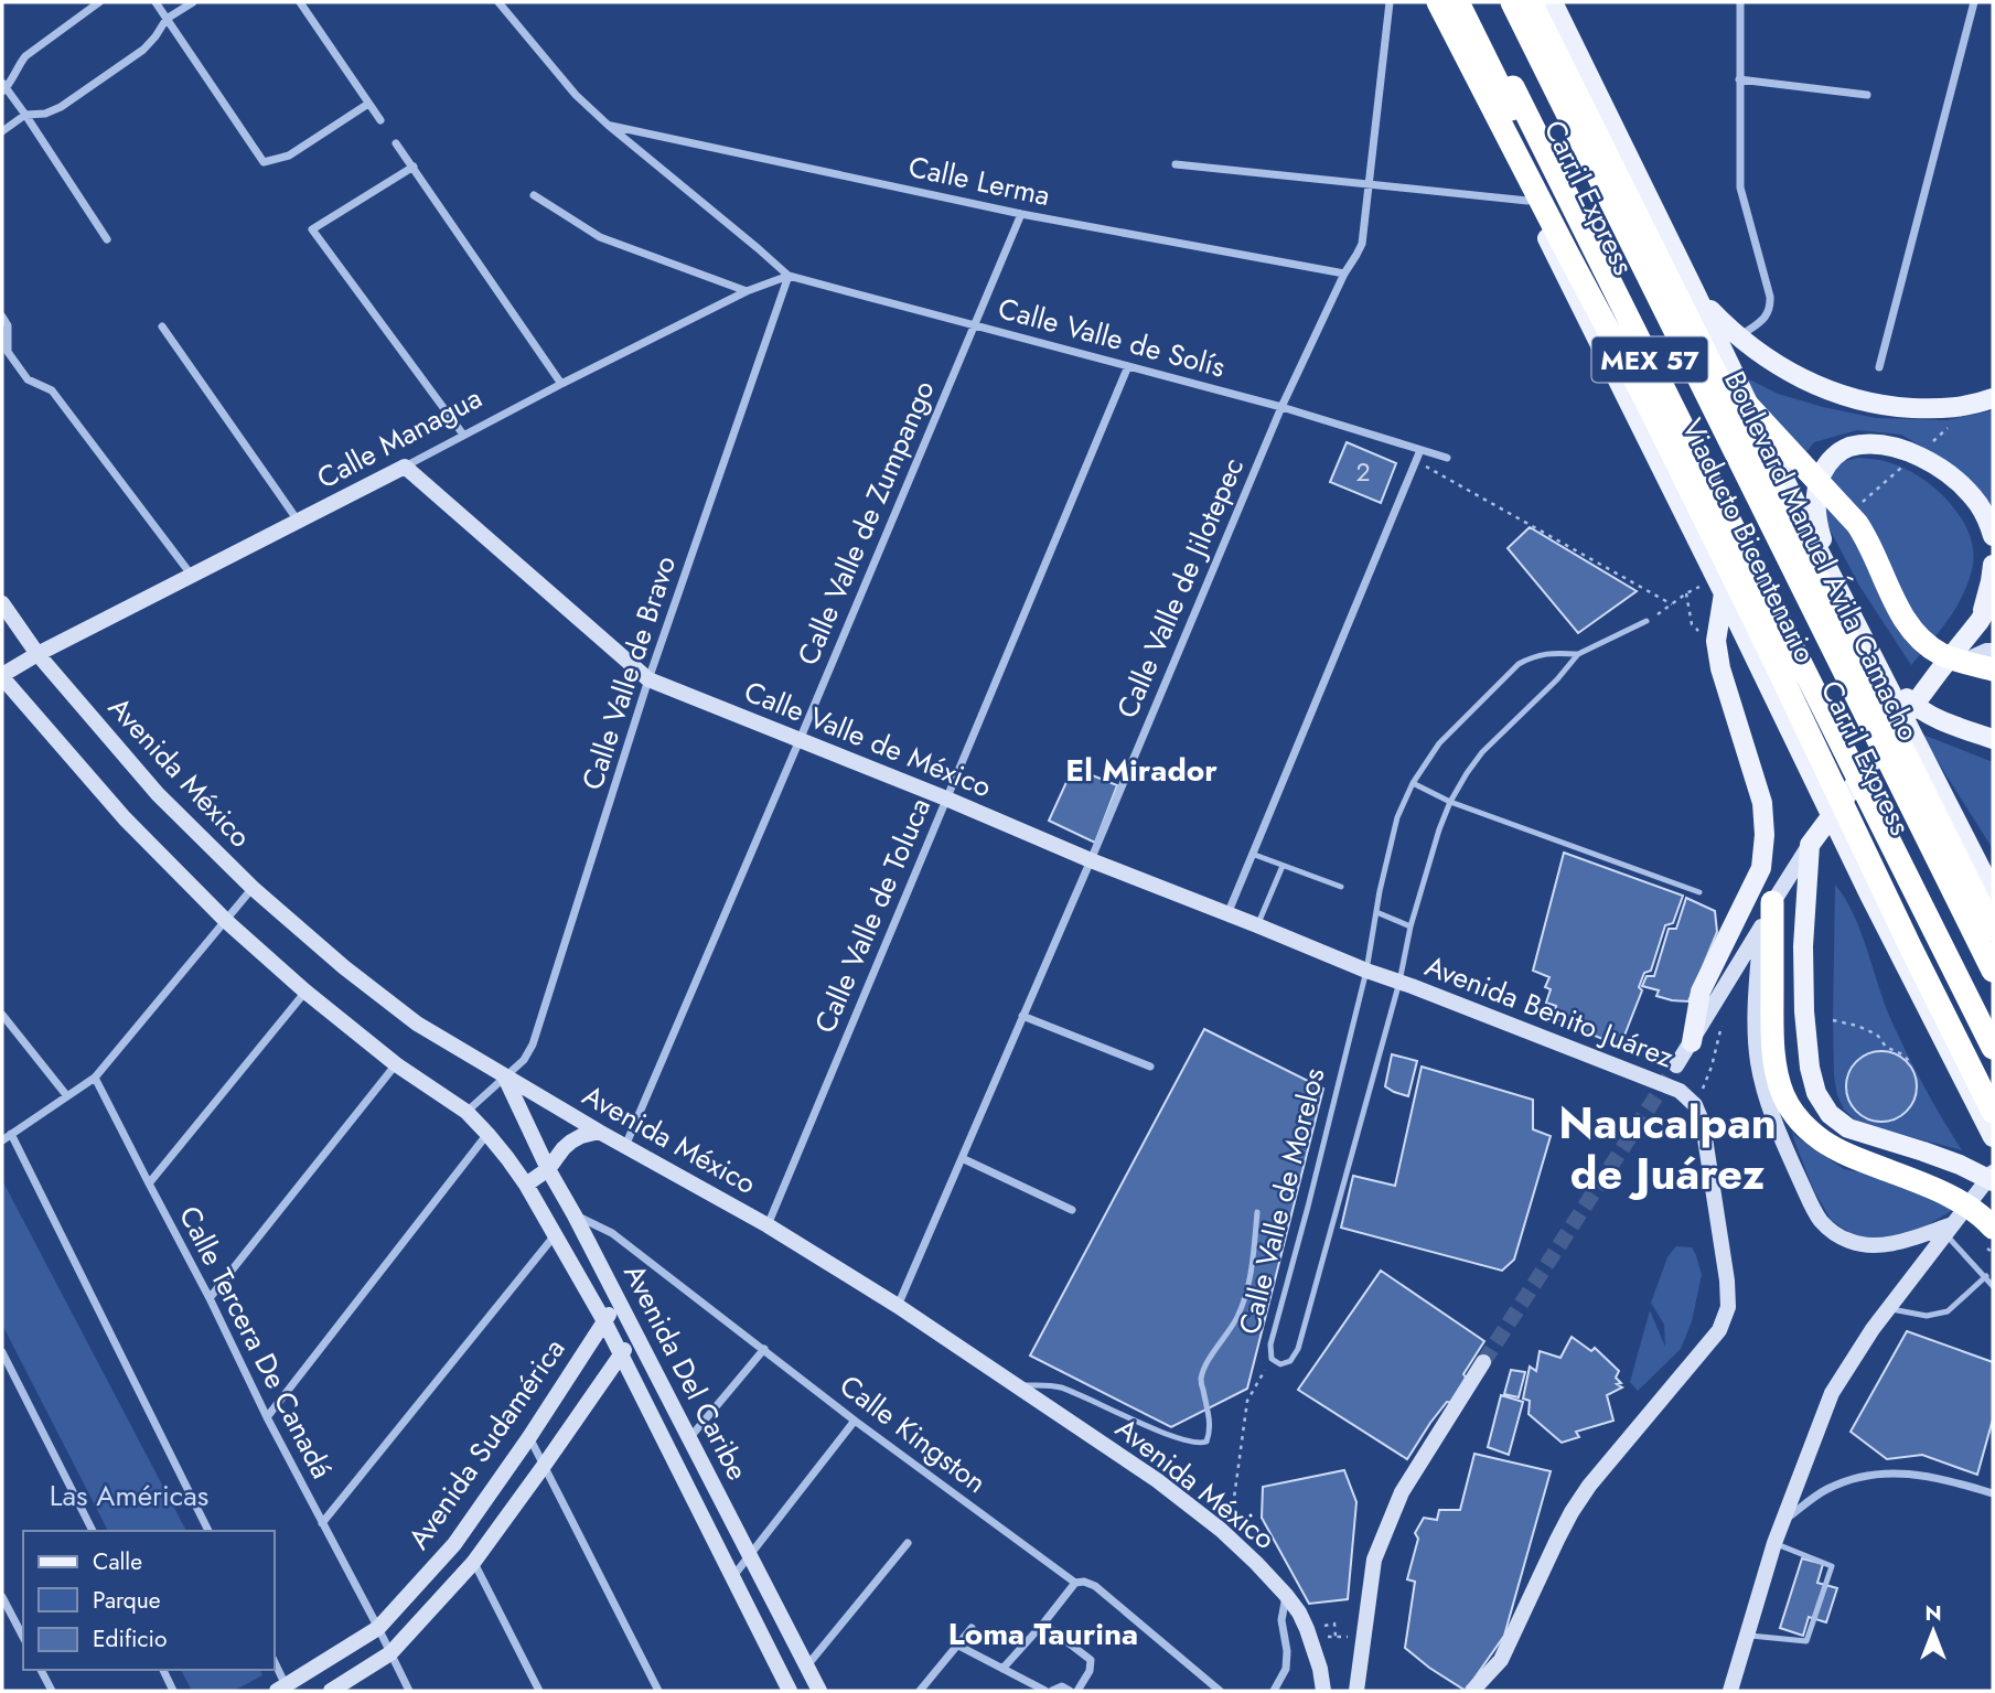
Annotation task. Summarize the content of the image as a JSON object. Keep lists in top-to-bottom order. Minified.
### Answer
{"streets":{"highway":["Carril Express","MEX 57","Viaducto Bicentenario","Boulevard Manuel Ávila Camacho"],"main road":["Calle Managua","Calle Valle de México","Avenida México","Avenida Benito Juárez","Avenida Del Caribe","Avenida Sudamérica"],"street":["Calle Lerma","Calle Valle de Solís","Calle Valle de Zumpango","Calle Valle de Jilotepec","Calle Valle de Bravo","Calle Valle de Toluca","Calle Tercera De Canadá","Calle Kingston"],"lane":["Calle Valle de Morelos"]},"crossings":[["Calle Lerma","Calle Valle de Zumpango"],["Calle Lerma","Calle Valle de Jilotepec"],["Calle Valle de Solís","Calle Managua"],["Calle Valle de Solís","Calle Valle de Zumpango"],["Calle Valle de Solís","Calle Valle de Jilotepec"],["Calle Valle de Solís","Calle Valle de Bravo"],["Calle Valle de Solís","Calle Valle de Toluca"],["Calle Managua","Calle Valle de Bravo"],["Calle Managua","Calle Valle de México"],["Calle Managua","Avenida México"],["Calle Valle de Zumpango","Calle Valle de México"],["Calle Valle de Zumpango","Avenida México"],["Calle Valle de Jilotepec","Calle Valle de México"],["Calle Valle de Jilotepec","Avenida México"],["Calle Valle de Bravo","Calle Valle de México"],["Calle Valle de Bravo","Avenida México"],["Calle Valle de Bravo","Avenida Del Caribe"],["Calle Valle de México","Calle Valle de Toluca"],["Calle Valle de México","Avenida Benito Juárez"],["Calle Valle de México","Calle Valle de Morelos"],["Avenida México","Calle Valle de Toluca"],["Avenida México","Avenida Del Caribe"],["Avenida Benito Juárez","Calle Valle de Morelos"],["Calle Tercera De Canadá","Avenida Sudamérica"],["Avenida Del Caribe","Calle Kingston"],["Avenida Del Caribe","Avenida Sudamérica"]],"districts":["El Mirador","Naucalpan de Juárez","Loma Taurina"],"parks":["Las Américas"],"house_numbers":["2"],"legend":["Calle","Parque","Edificio"],"north":"top"}
